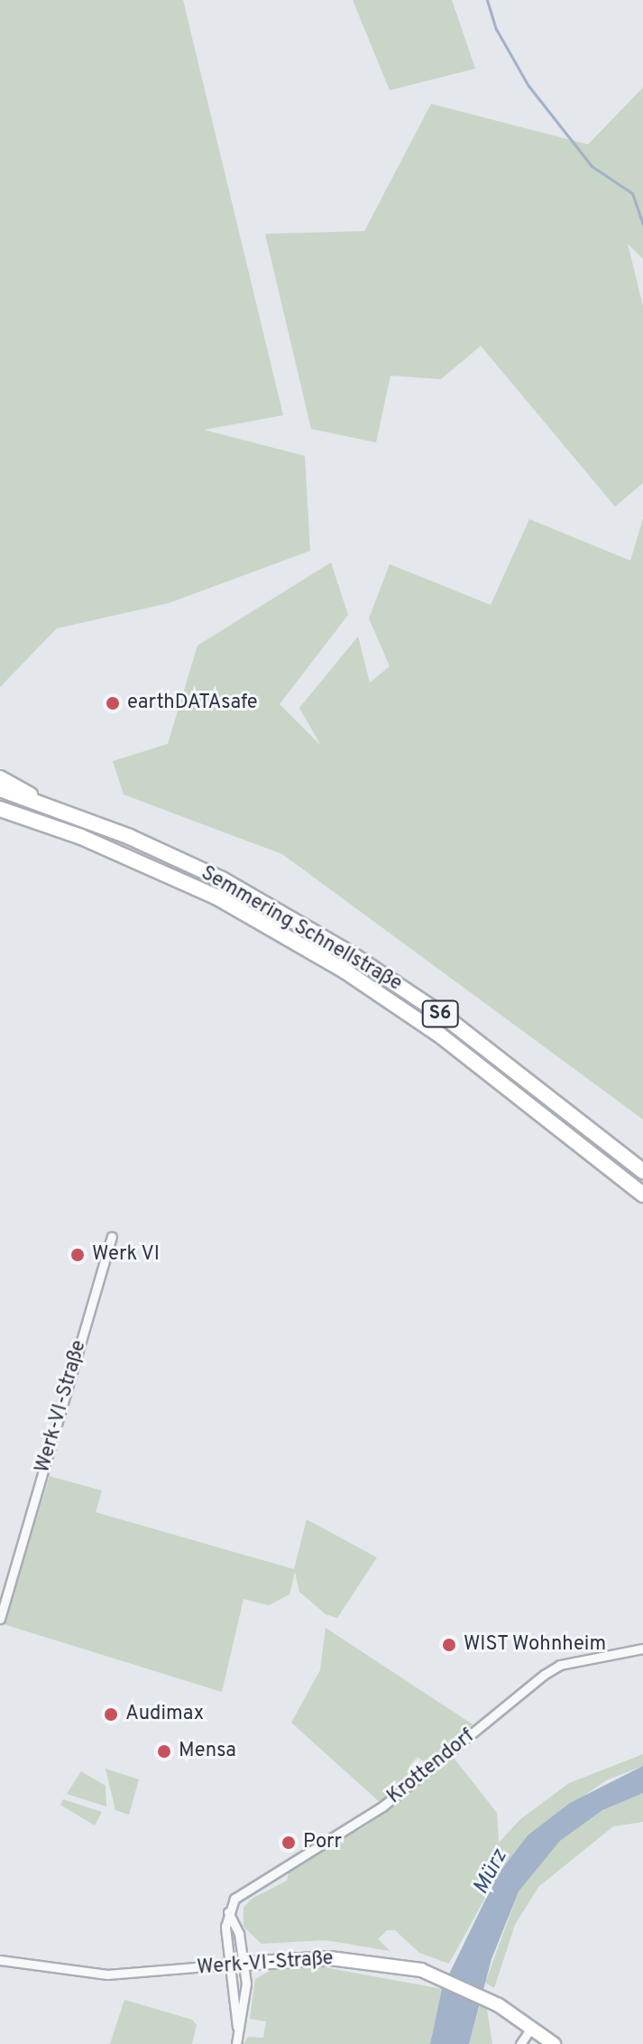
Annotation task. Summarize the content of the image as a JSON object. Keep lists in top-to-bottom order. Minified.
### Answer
{"streets":{"highway":["Semmering Schnellstraße","S6"],"main road":["Werk-VI-Straße"],"street":["Krottendorf"]},"water":["Mürz"],"places":["earthDATAsafe","Werk VI","WIST Wohnheim","Audimax","Mensa","Porr"]}
